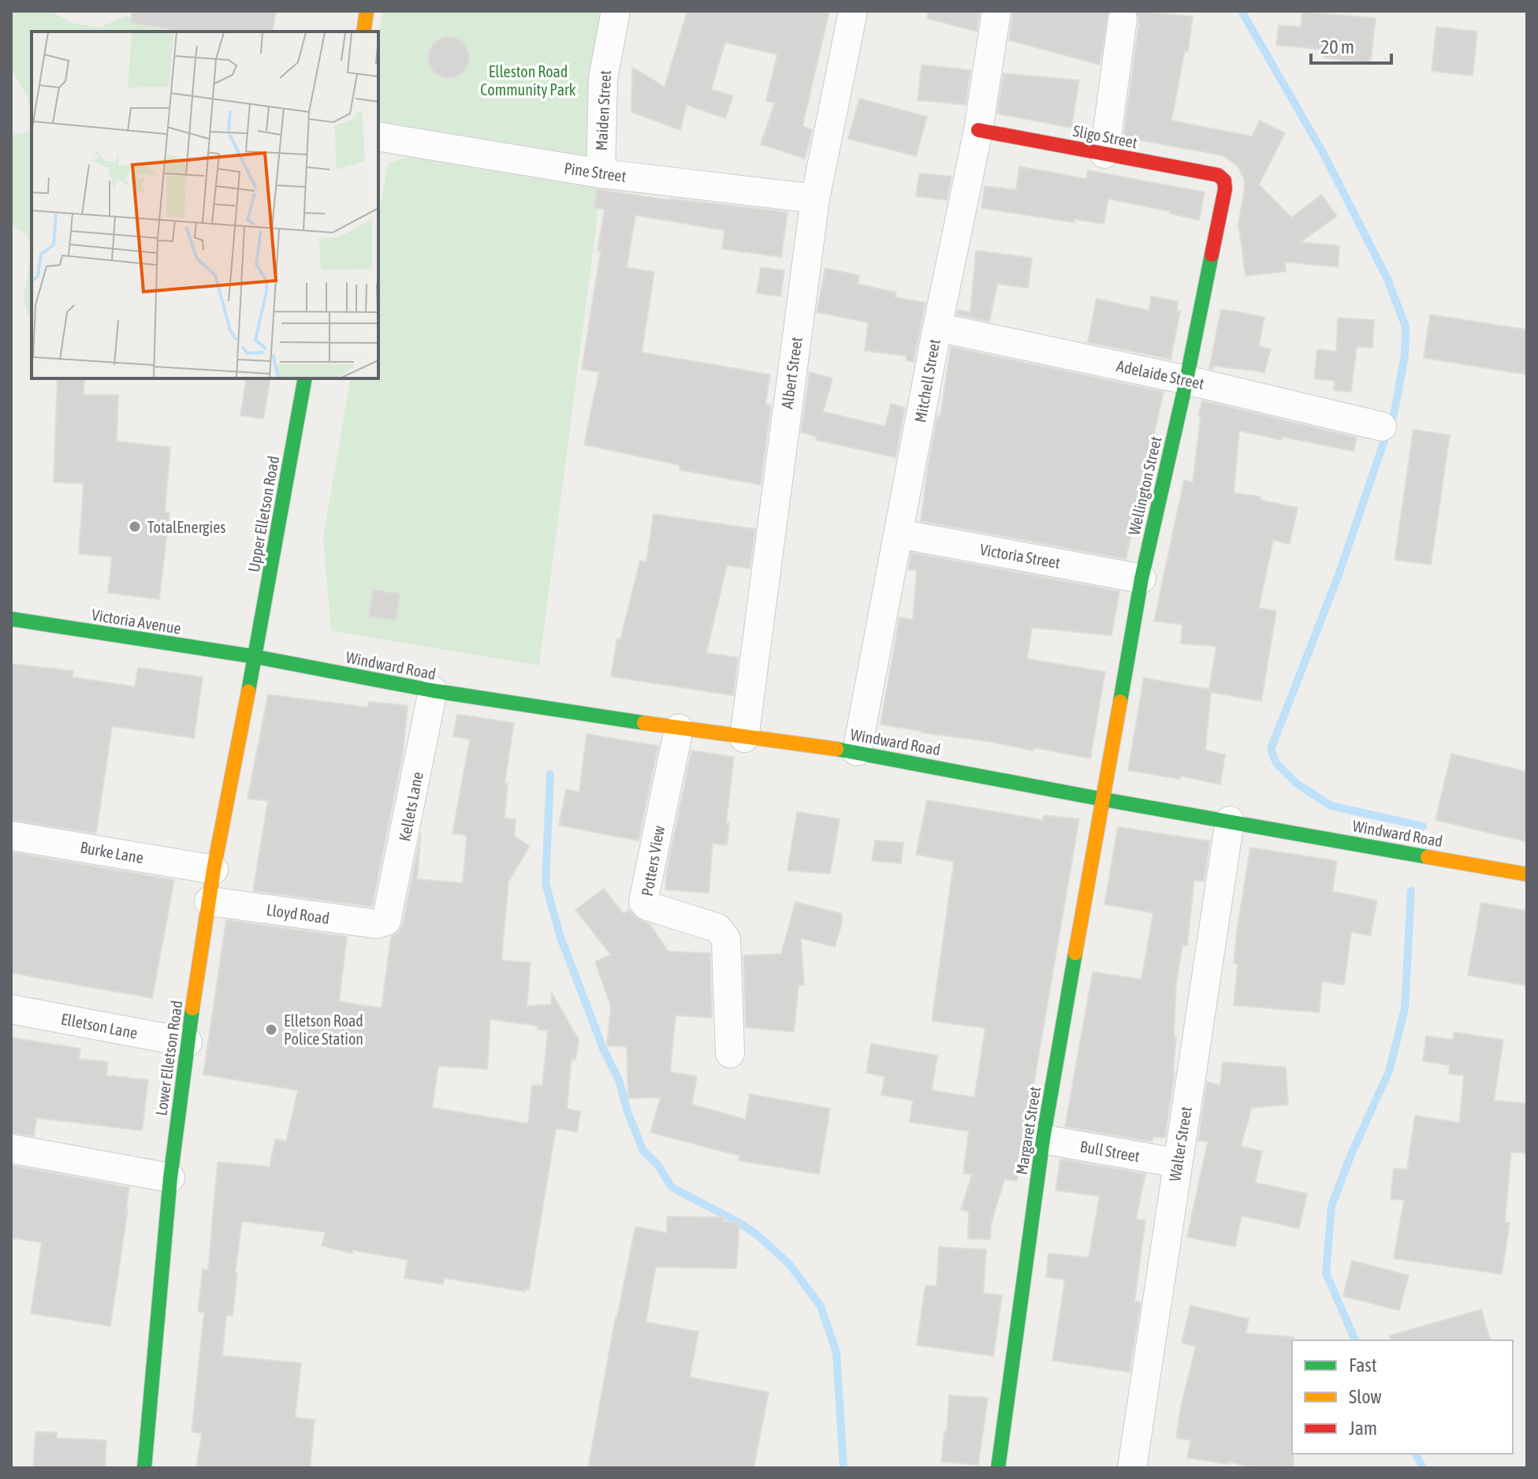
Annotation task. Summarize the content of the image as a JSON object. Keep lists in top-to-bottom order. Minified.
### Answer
{"streets":{"street":["Maiden Street","Sligo Street","Pine Street","Albert Street","Adelaide Street","Mitchell Street","Wellington Street","Upper Elletson Road","Victoria Street","Victoria Avenue","Windward Road","Kellets Lane","Burke Lane","Potters View","Lloyd Road","Elletson Lane","Lower Elletson Road","Margaret Street","Walter Street","Bull Street"]},"crossings":[["Maiden Street","Pine Street"],["Sligo Street","Mitchell Street"],["Sligo Street","Wellington Street"],["Pine Street","Albert Street"],["Albert Street","Windward Road"],["Adelaide Street","Mitchell Street"],["Adelaide Street","Wellington Street"],["Mitchell Street","Victoria Street"],["Mitchell Street","Windward Road"],["Wellington Street","Victoria Street"],["Wellington Street","Windward Road"],["Wellington Street","Margaret Street"],["Upper Elletson Road","Victoria Avenue"],["Upper Elletson Road","Windward Road"],["Upper Elletson Road","Lower Elletson Road"],["Victoria Avenue","Windward Road"],["Victoria Avenue","Lower Elletson Road"],["Windward Road","Kellets Lane"],["Windward Road","Potters View"],["Windward Road","Lower Elletson Road"],["Windward Road","Margaret Street"],["Windward Road","Walter Street"],["Kellets Lane","Lloyd Road"],["Burke Lane","Lower Elletson Road"],["Lloyd Road","Lower Elletson Road"],["Elletson Lane","Lower Elletson Road"],["Margaret Street","Bull Street"],["Walter Street","Bull Street"]],"parks":["Elleston Road Community Park"],"places":["TotalEnergies","Elletson Road Police Station"],"legend":["Fast","Slow","Jam"],"scale_bar":"20 m"}
